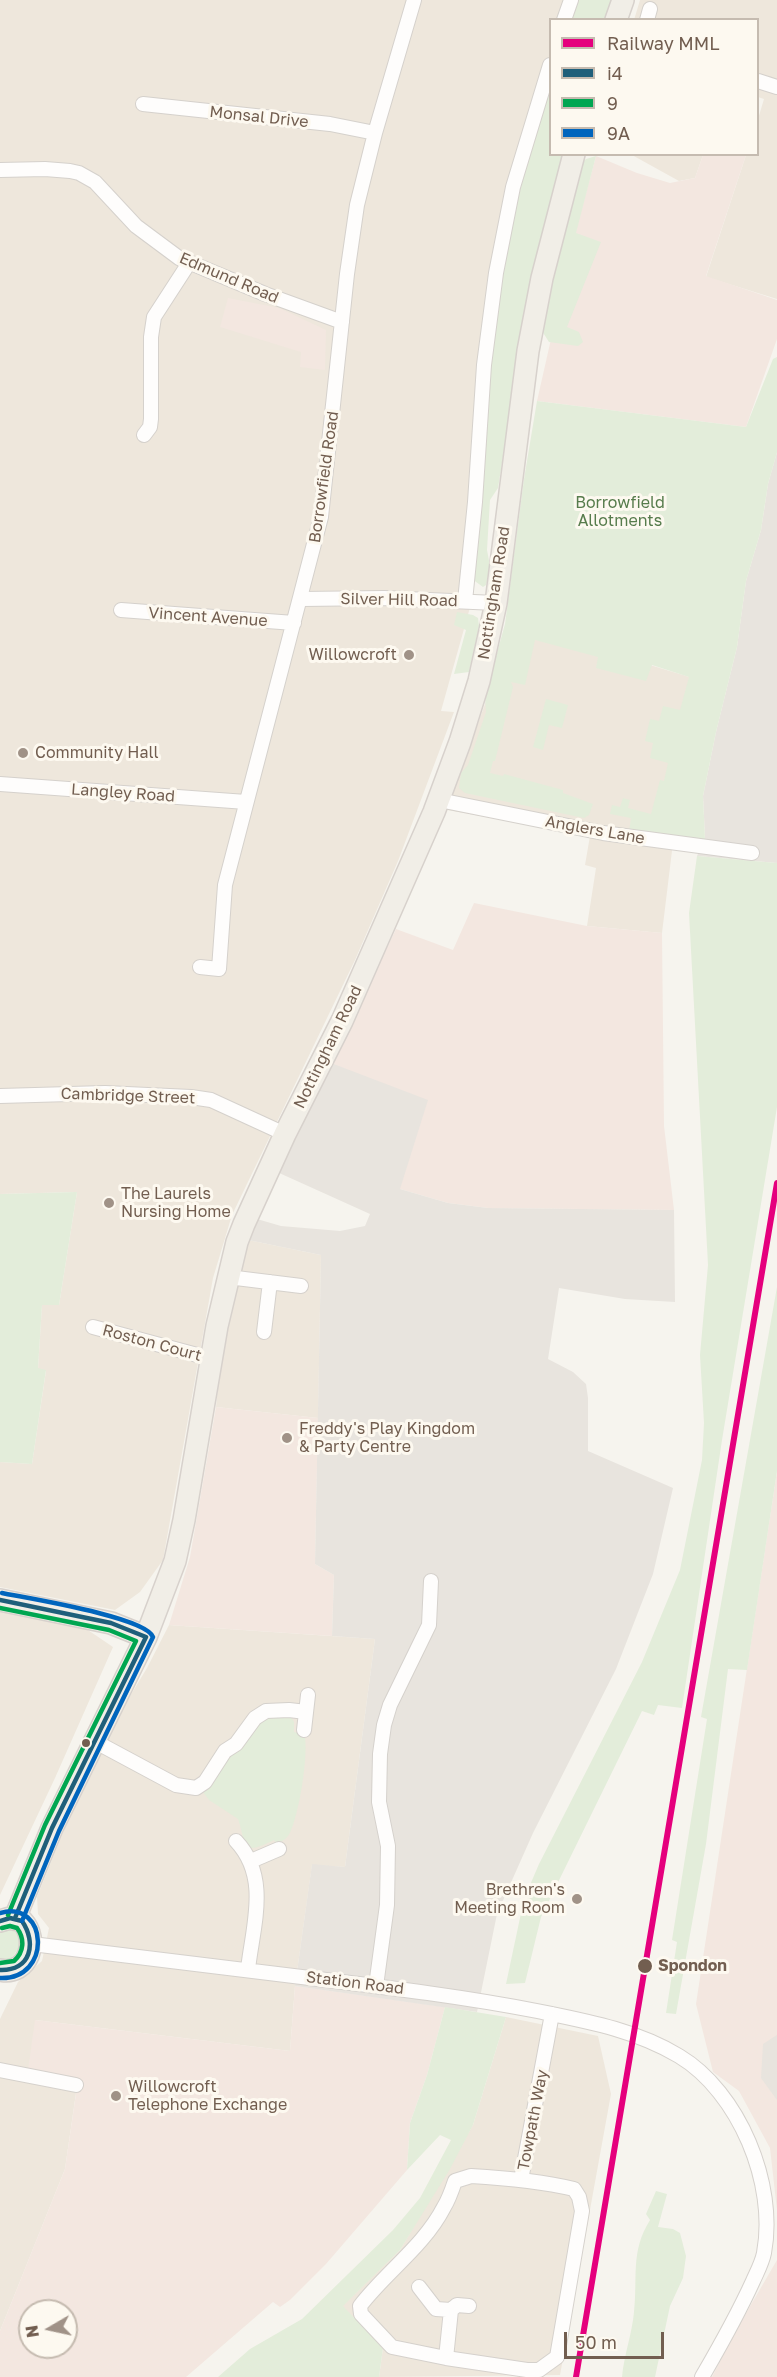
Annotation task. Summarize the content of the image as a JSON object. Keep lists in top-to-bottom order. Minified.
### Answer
{"streets":{"main road":["Nottingham Road"],"street":["Monsal Drive","Edmund Road","Borrowfield Road","Silver Hill Road","Vincent Avenue","Langley Road","Anglers Lane","Cambridge Street","Roston Court","Station Road","Towpath Way"]},"crossings":[["Monsal Drive","Borrowfield Road"],["Edmund Road","Borrowfield Road"],["Borrowfield Road","Silver Hill Road"],["Borrowfield Road","Vincent Avenue"],["Borrowfield Road","Langley Road"],["Nottingham Road","Silver Hill Road"],["Nottingham Road","Anglers Lane"],["Nottingham Road","Cambridge Street"],["Nottingham Road","Roston Court"],["Station Road","Towpath Way"]],"parks":["Borrowfield Allotments"],"places":["Willowcroft","Community Hall","The Laurels Nursing Home","Freddy's Play Kingdom & Party Centre","Brethren's Meeting Room","Spondon","Willowcroft Telephone Exchange"],"lines":["rail line MML","transit line 9A","transit line i4","transit line 9"],"legend":["Railway MML","i4","9","9A"],"scale_bar":"50 m","north":"left"}
